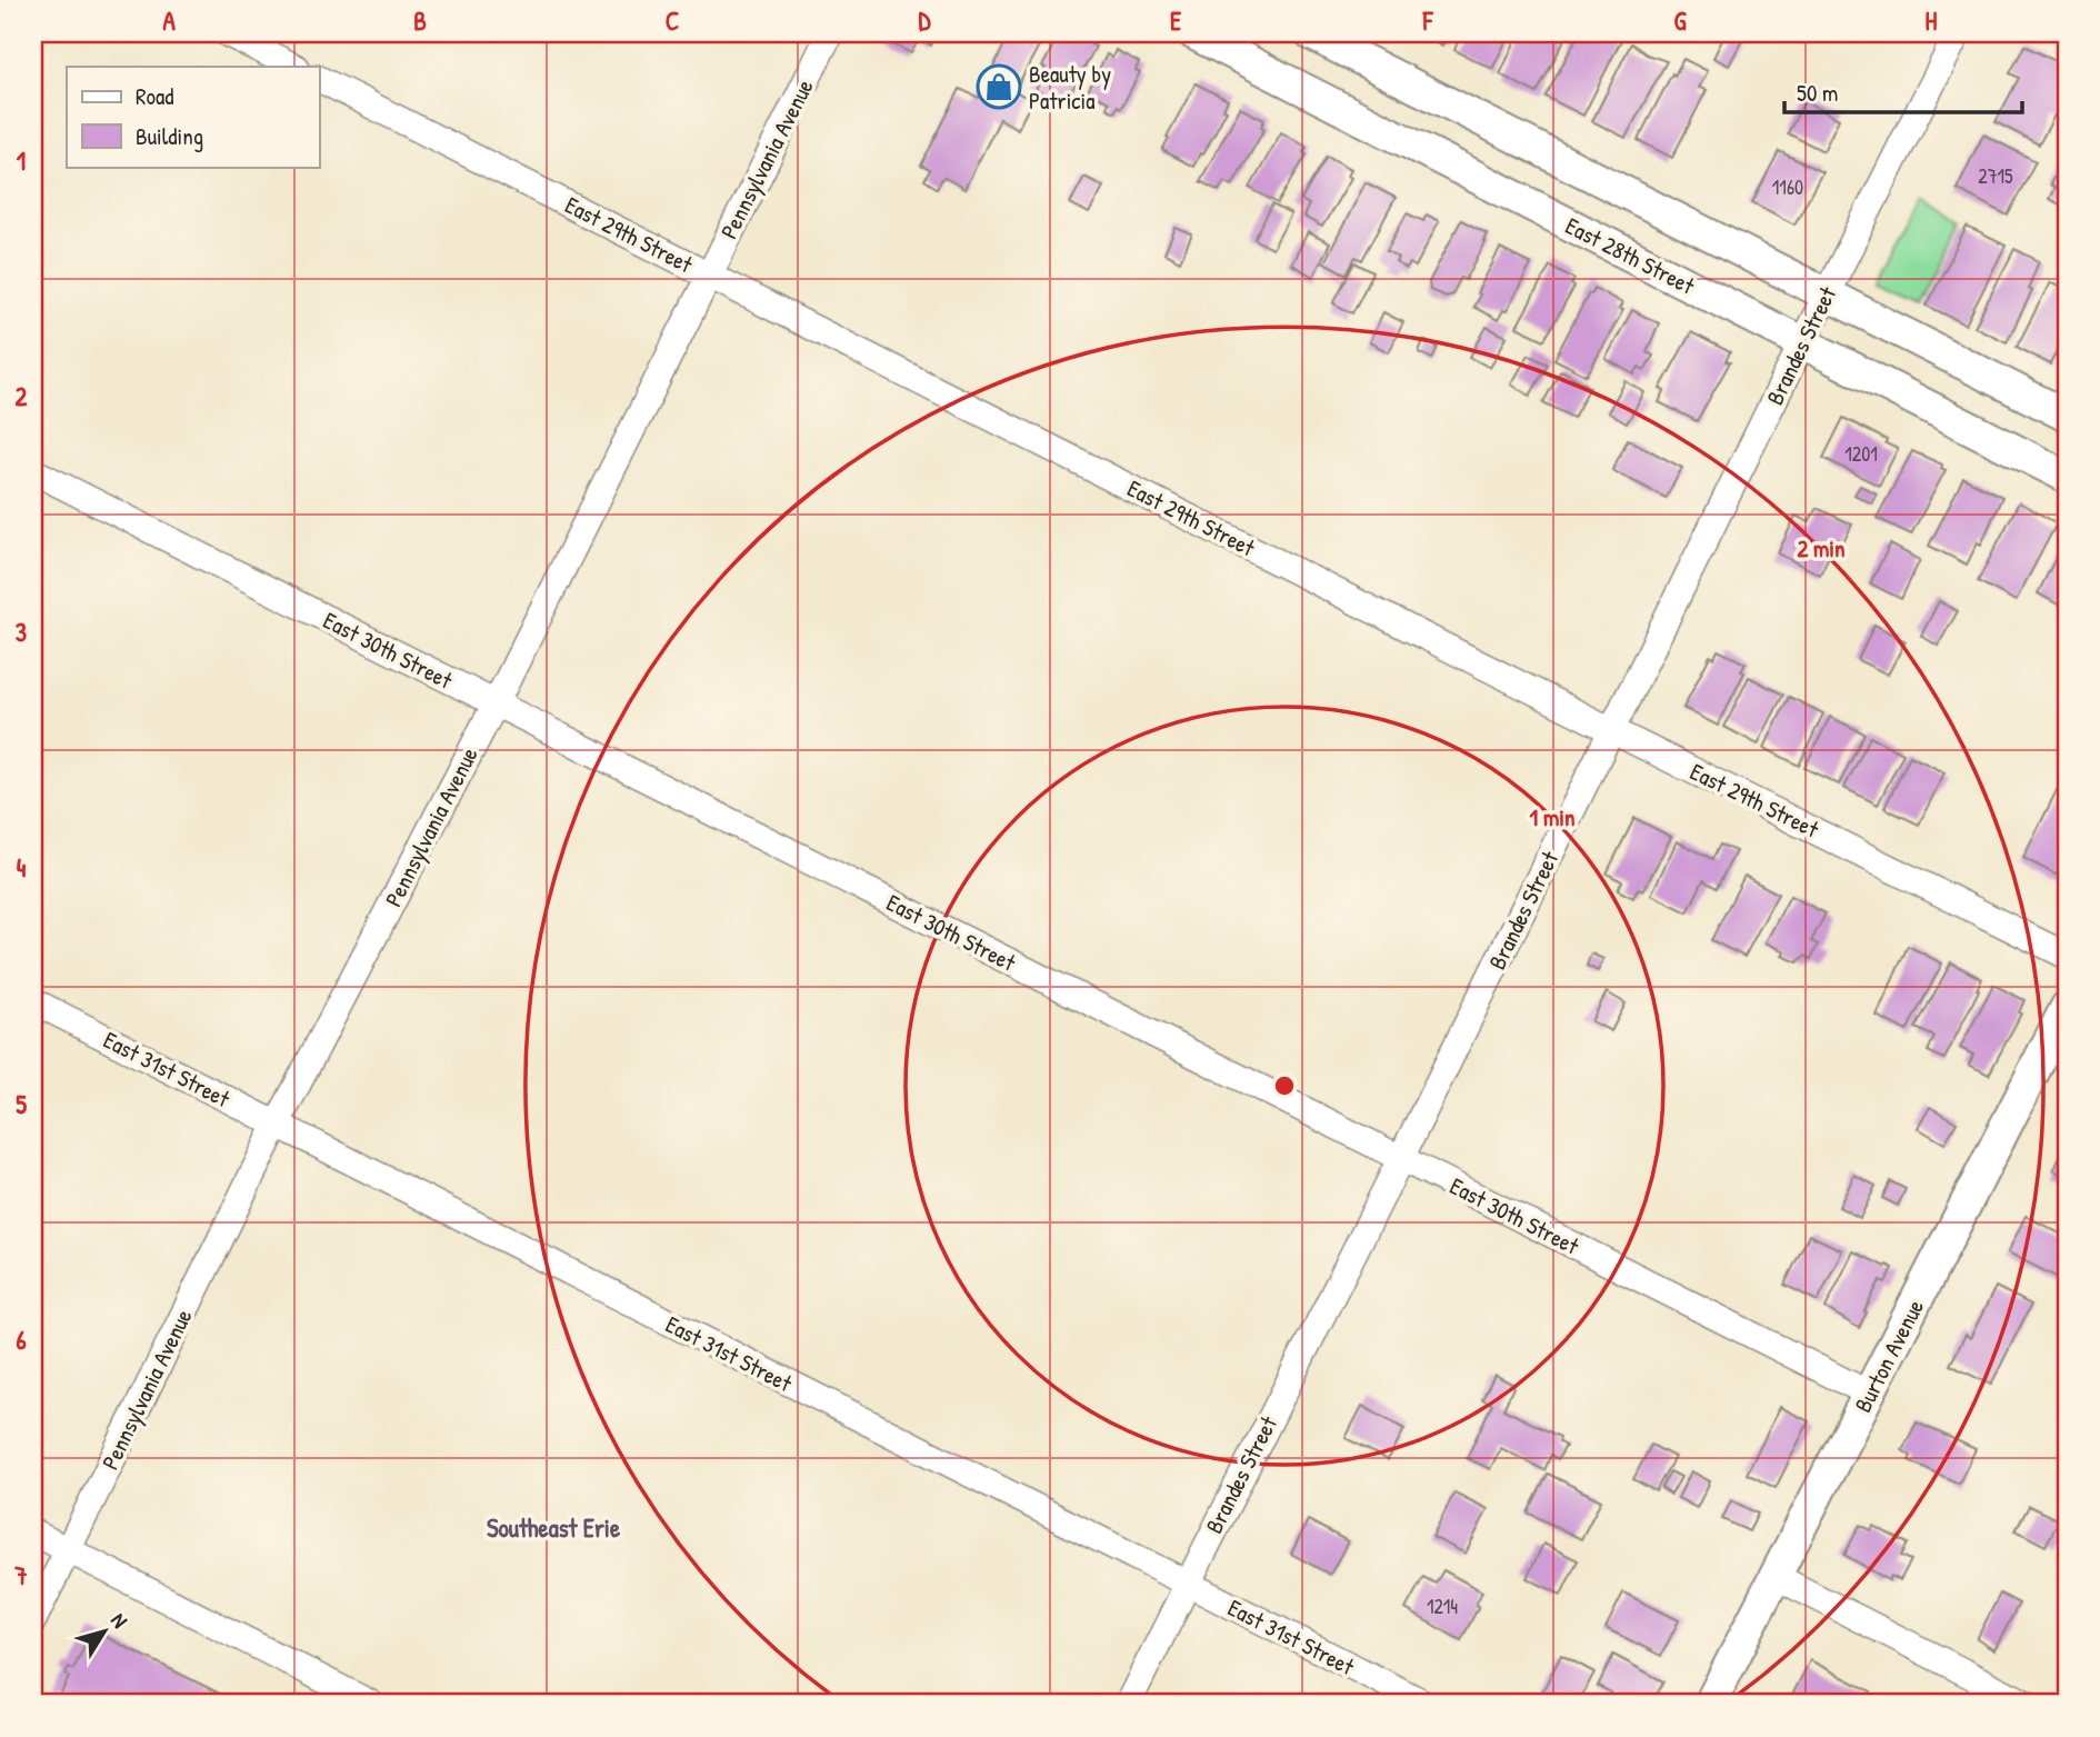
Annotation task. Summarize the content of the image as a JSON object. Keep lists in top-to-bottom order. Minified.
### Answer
{"streets":{"street":["Pennsylvania Avenue","East 29th Street","East 28th Street","Brandes Street","East 30th Street","East 31st Street","Burton Avenue"]},"crossings":[["Pennsylvania Avenue","East 29th Street"],["Pennsylvania Avenue","East 30th Street"],["Pennsylvania Avenue","East 31st Street"],["East 29th Street","Brandes Street"],["East 28th Street","Brandes Street"],["Brandes Street","East 30th Street"],["Brandes Street","East 31st Street"],["East 30th Street","Burton Avenue"]],"districts":["Southeast Erie"],"places":{"shop":["Beauty by Patricia"]},"house_numbers":["2715","1160","1201","1214"],"legend":["Road","Building"],"scale_bar":"50 m","north":"top right","grid":{"columns":["A","B","C","D","E","F","G","H"],"rows":["1","2","3","4","5","6","7"]},"rings":["2 min","1 min"]}
